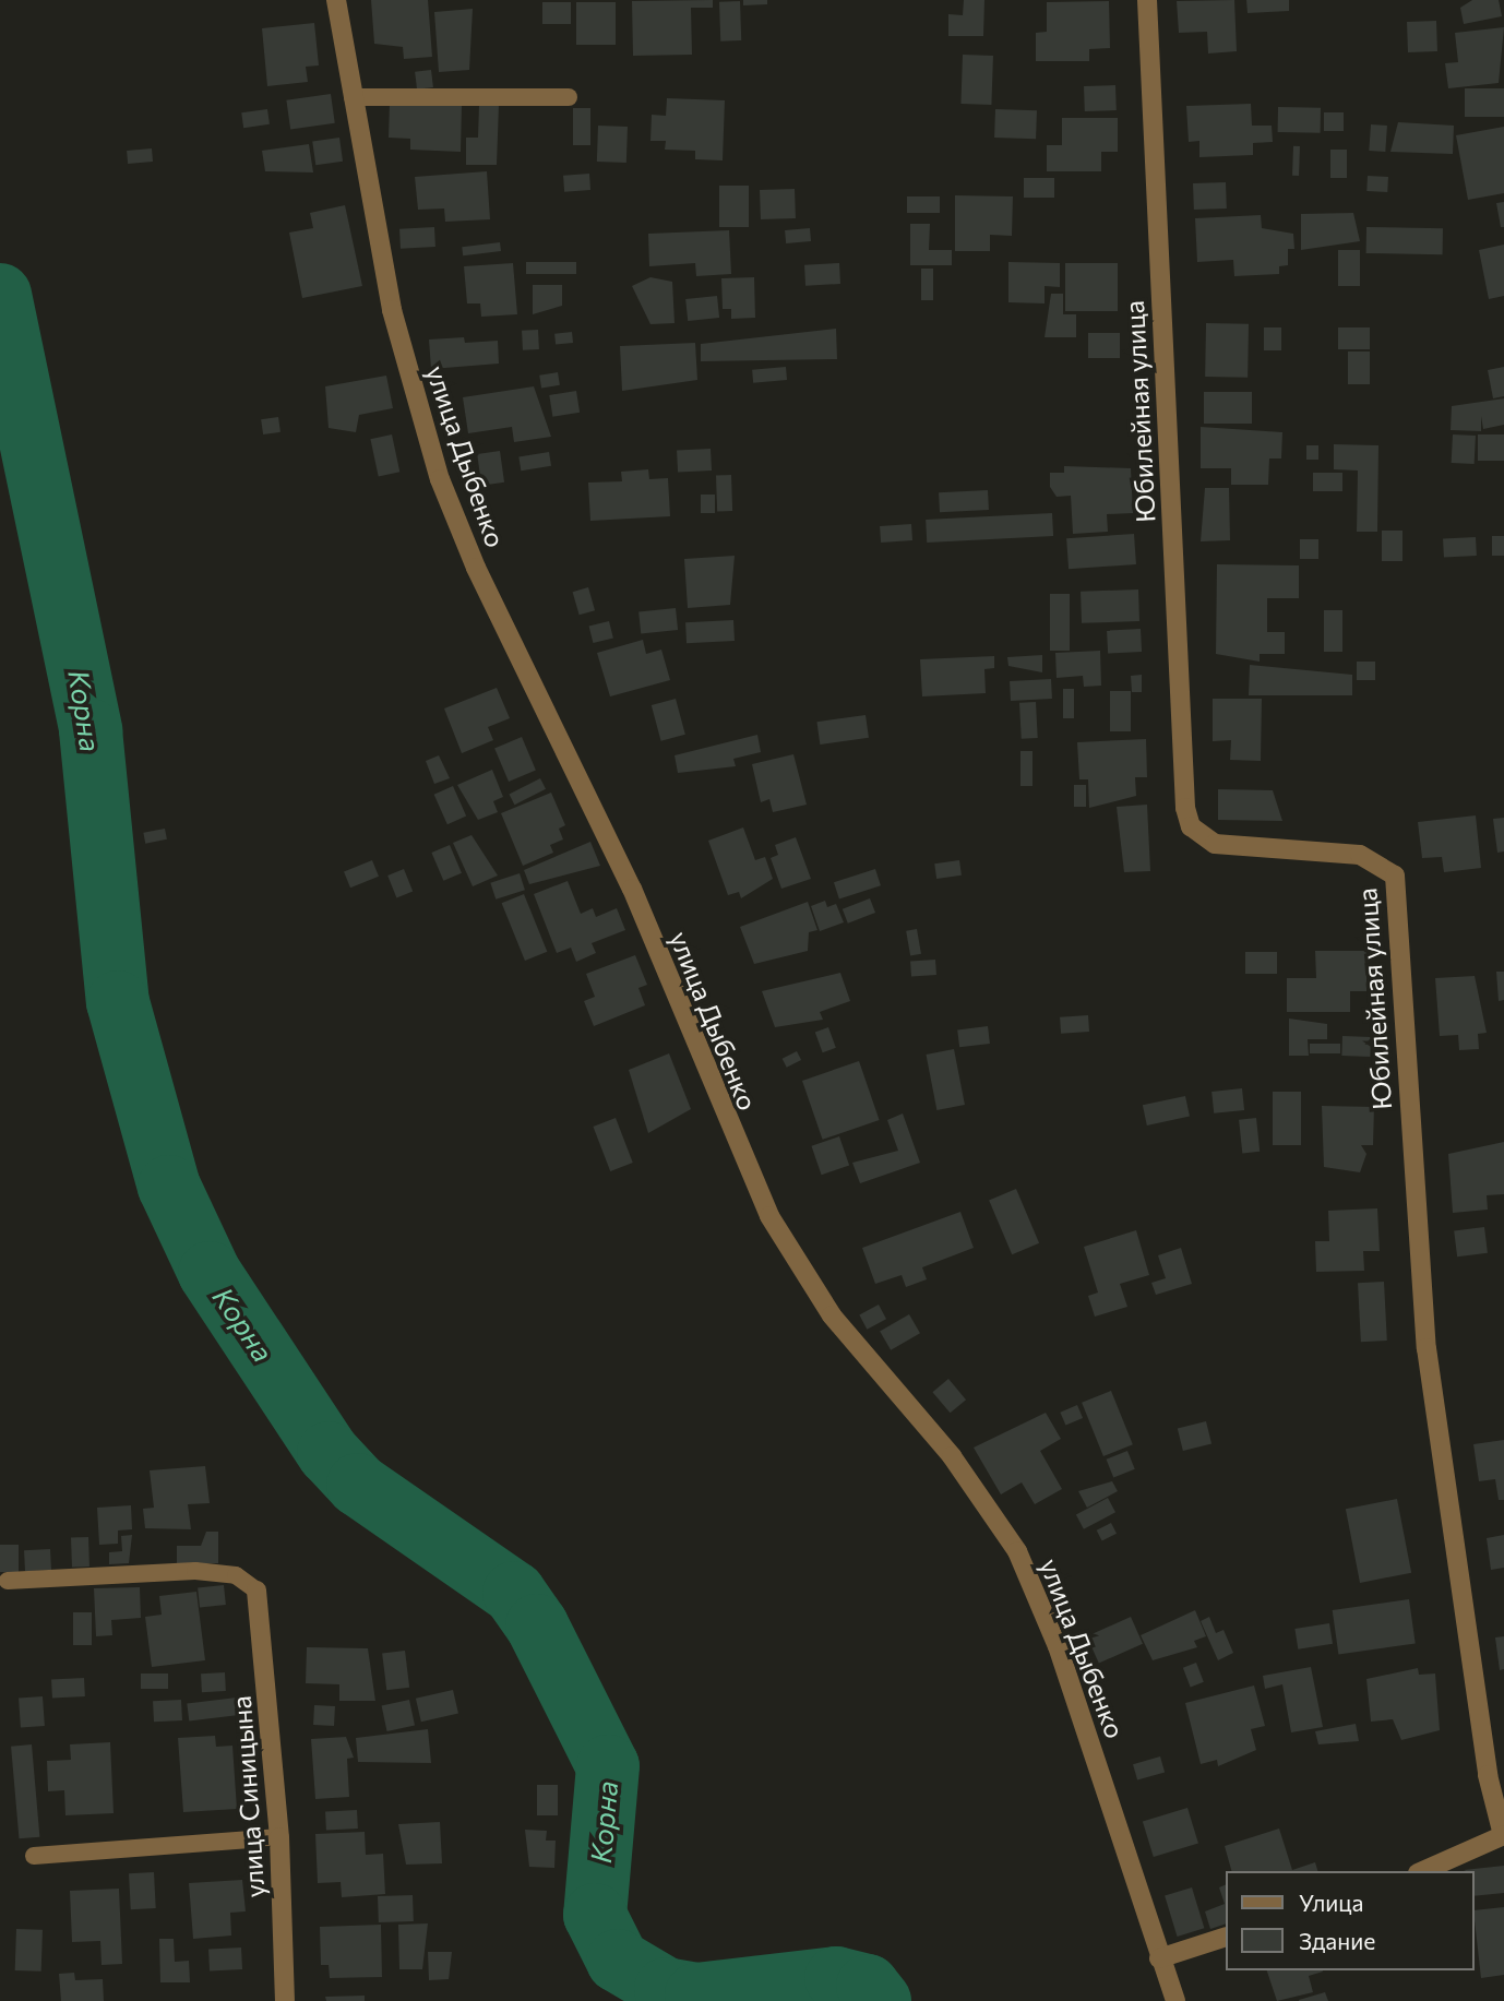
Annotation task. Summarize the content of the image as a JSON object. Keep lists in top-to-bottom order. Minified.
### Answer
{"streets":{"street":["Юбилейная улица","улица Дыбенко","улица Синицына"]},"water":["Корна"],"legend":["Улица","Здание"]}
